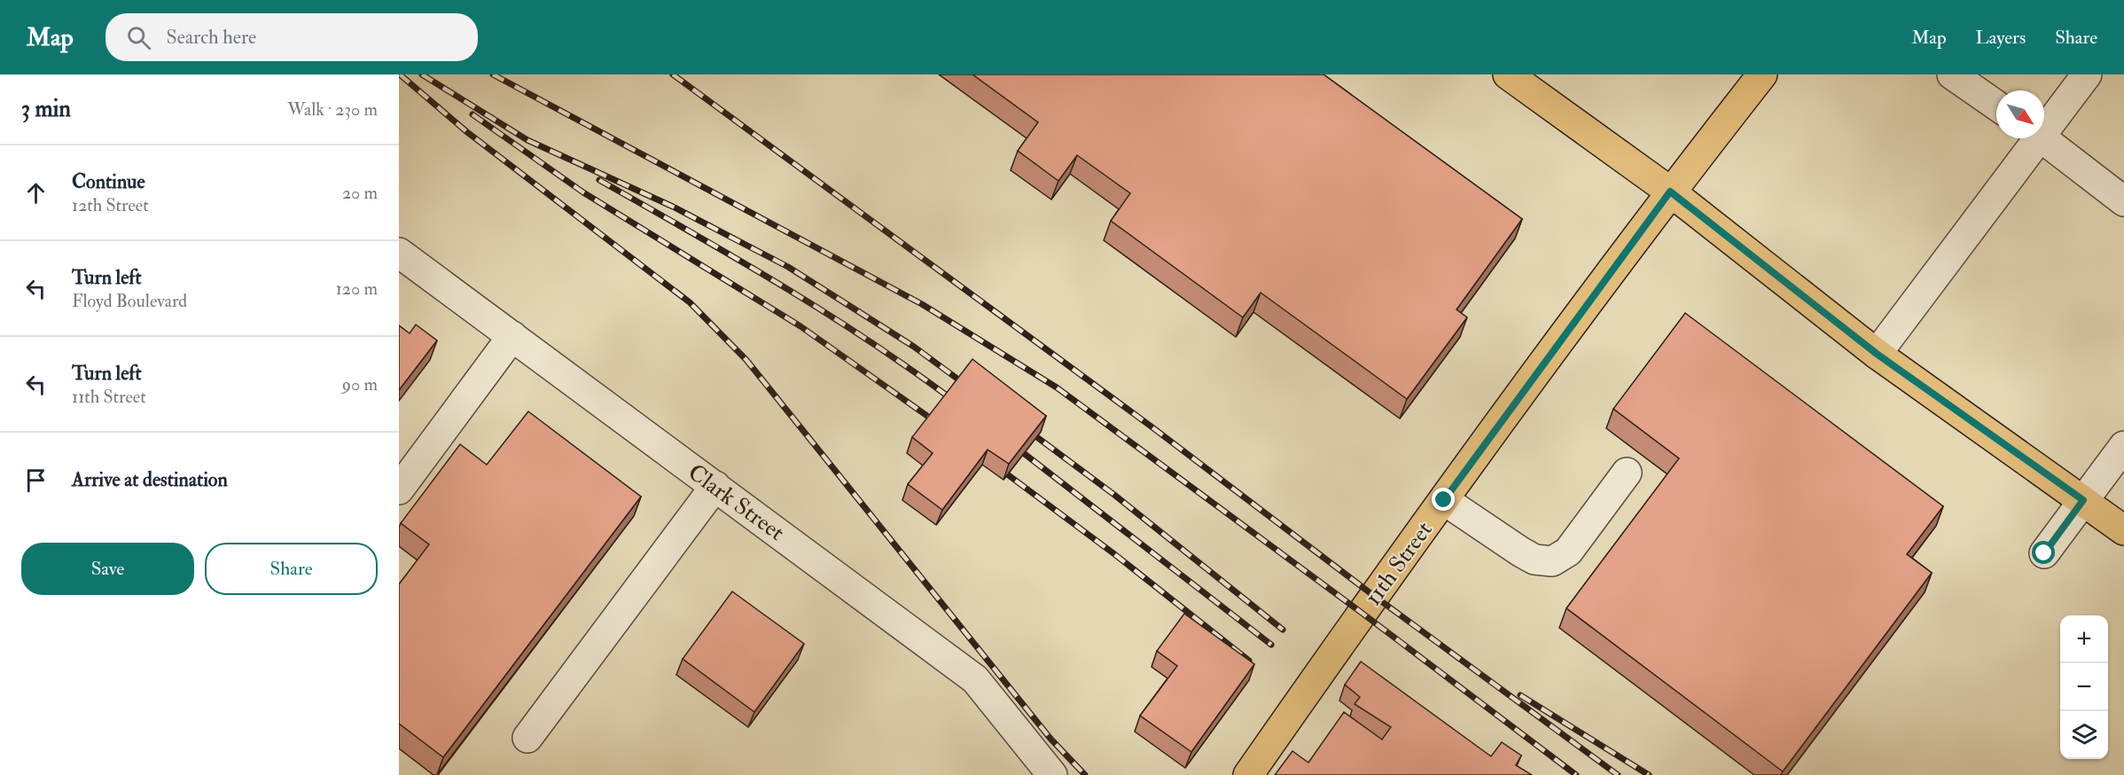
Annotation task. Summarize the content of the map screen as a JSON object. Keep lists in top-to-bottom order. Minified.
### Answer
{"streets":{"main road":["11th Street"],"street":["Clark Street"]},"north":"bottom right","page":{"header":"Map","search":"Search here","nav":["Map","Layers","Share"],"heading":["3 min","Walk · 230 m"],"list":[["Continue","12th Street","20 m"],["Turn left","Floyd Boulevard","120 m"],["Turn left","11th Street","90 m"],"Arrive at destination"],"buttons":["Save","Share"],"map_buttons":["+","−"]}}
